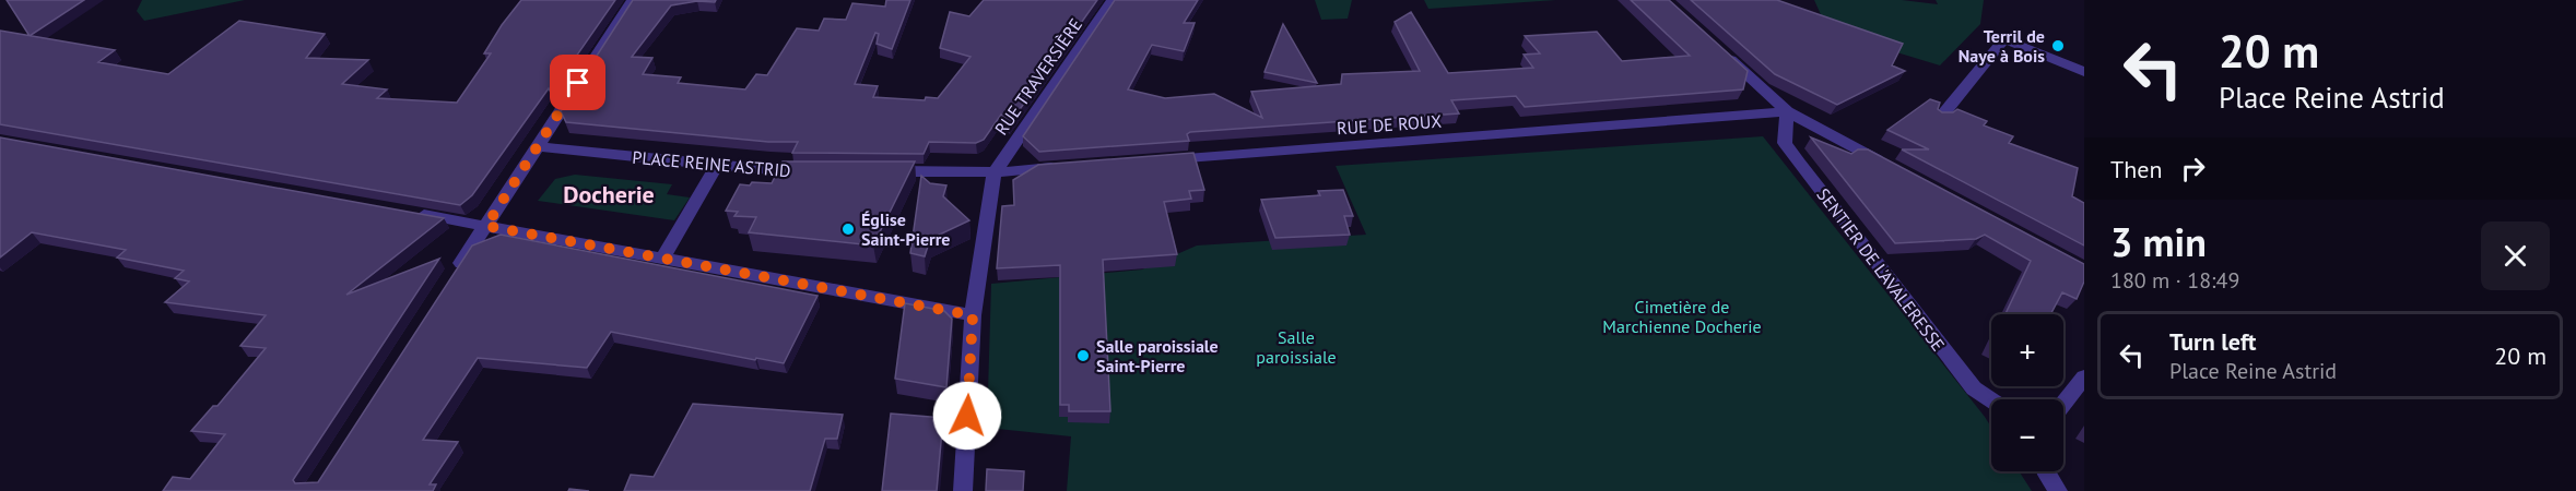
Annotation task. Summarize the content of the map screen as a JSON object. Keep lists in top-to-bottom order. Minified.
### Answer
{"streets":{"street":["RUE TRAVERSIÈRE","RUE DE ROUX","PLACE REINE ASTRID","SENTIER DE L'AVALERESSE"]},"crossings":[["RUE DE ROUX","SENTIER DE L'AVALERESSE"]],"districts":["Docherie"],"parks":["Cimetière de Marchienne Docherie","Salle paroissiale"],"places":["Terril de Naye à Bois","Église Saint-Pierre","Salle paroissiale Saint-Pierre"],"page":{"turn":["20 m","Place Reine Astrid"],"then":"Then","heading":["3 min","180 m · 18:49"],"list":[{"name":"Turn left","note":"Place Reine Astrid","value":"20 m"}],"map_buttons":["+","−"]}}
